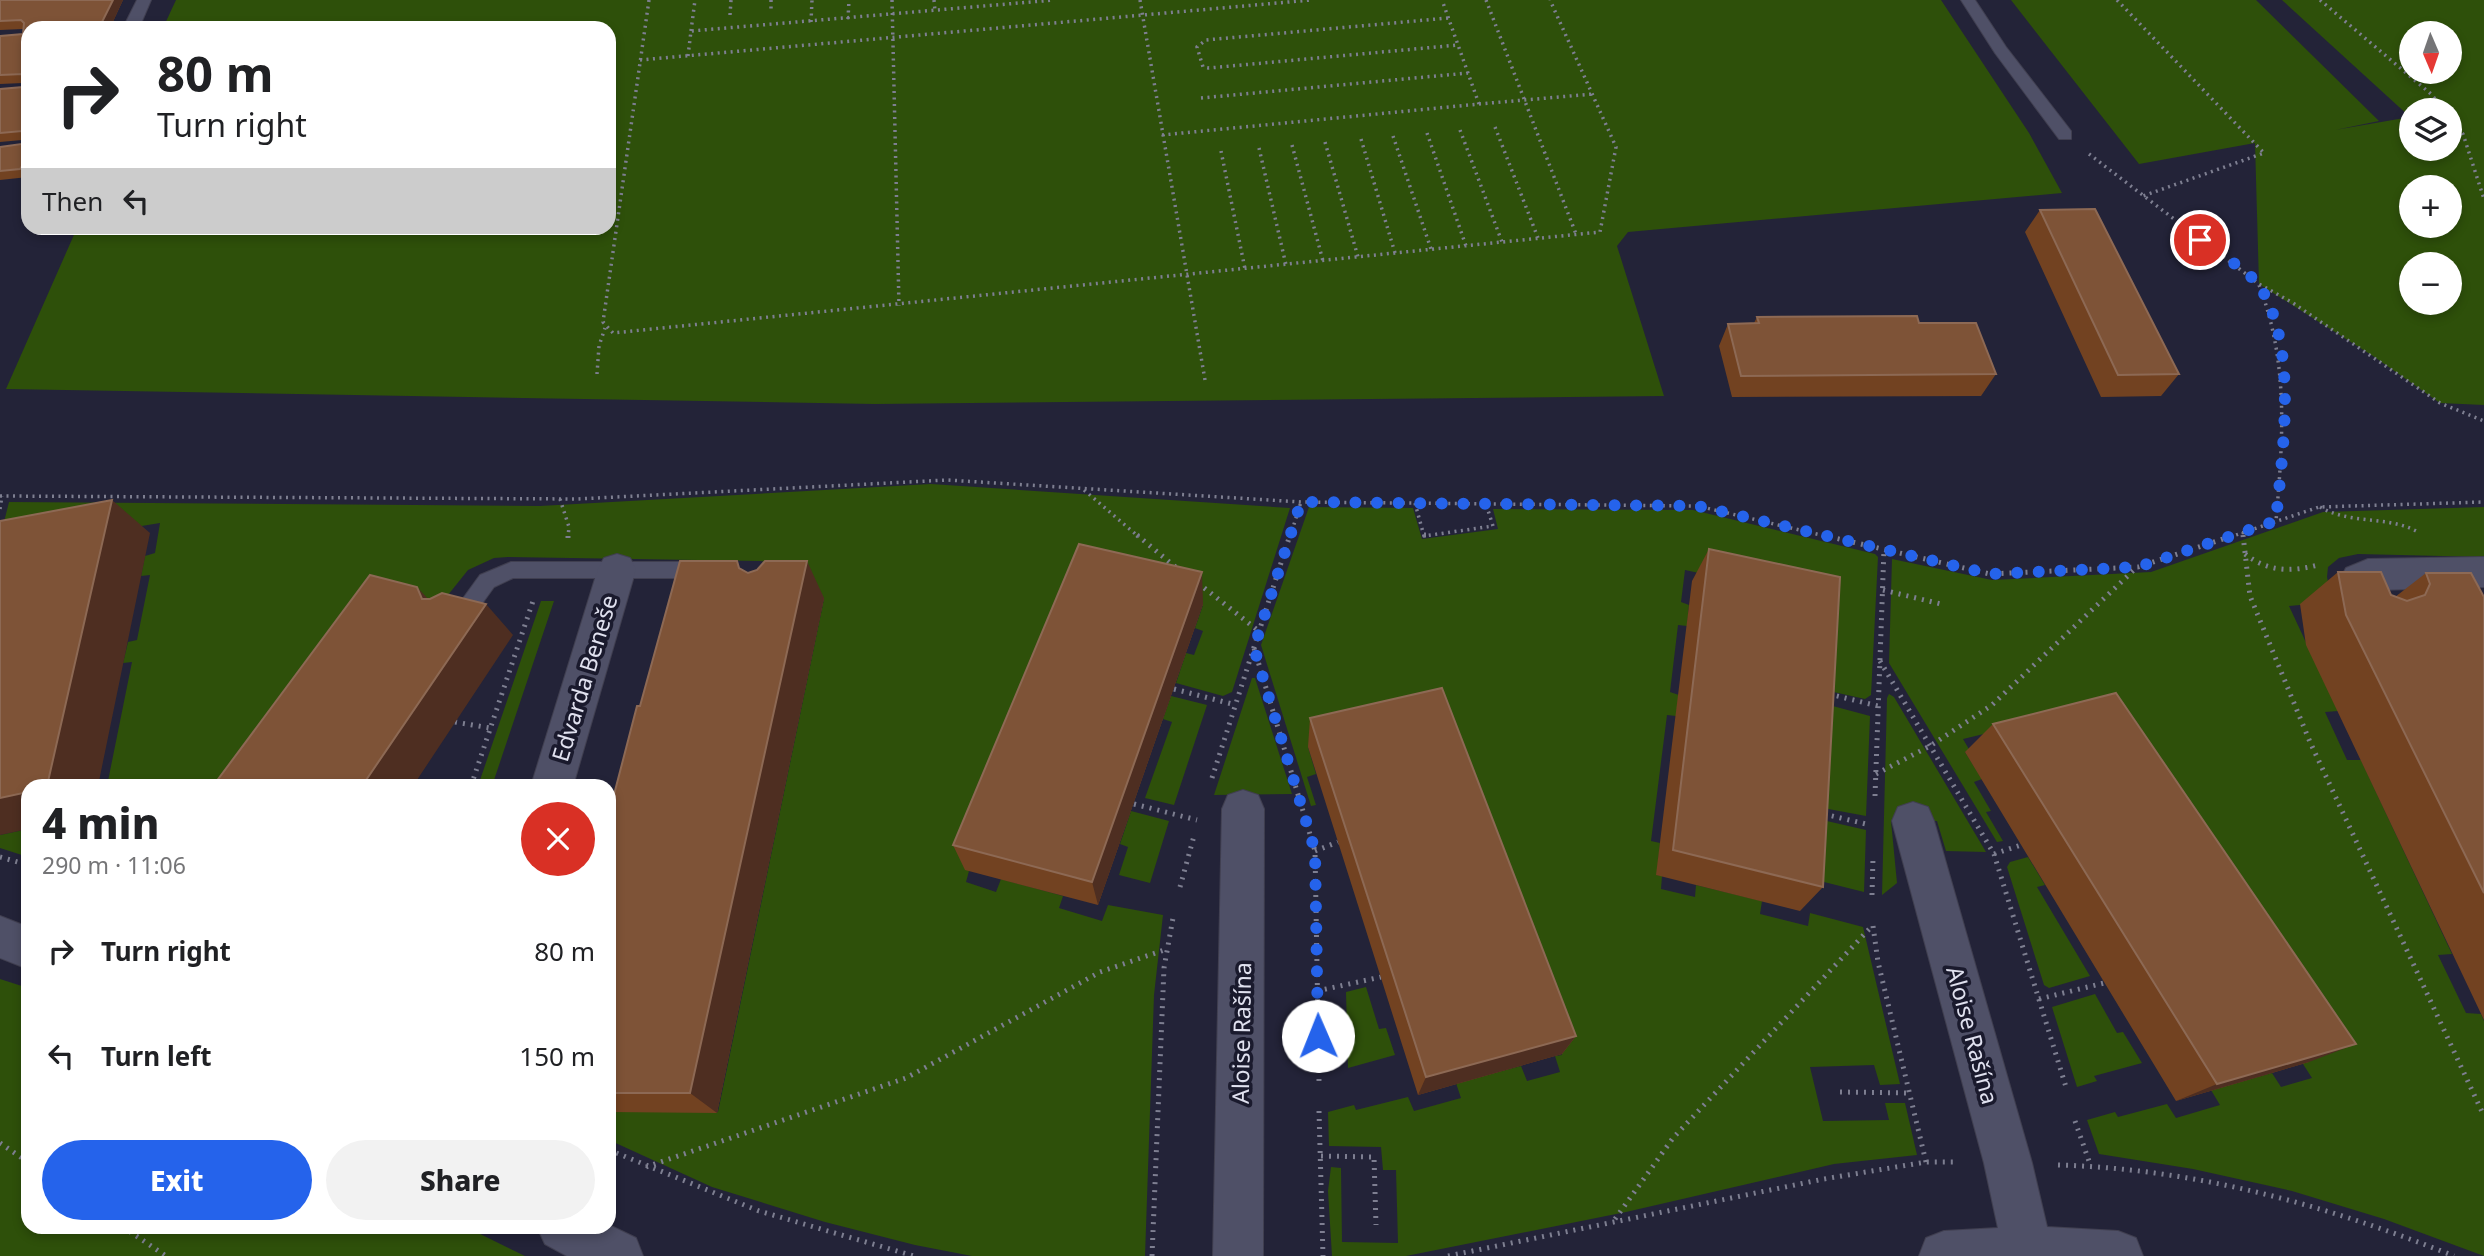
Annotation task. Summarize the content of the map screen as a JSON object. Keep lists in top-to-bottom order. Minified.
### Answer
{"streets":{"street":["Edvarda Beneše","Aloise Rašína"]},"north":"bottom","page":{"map_buttons":["+","−"],"turn":["80 m","Turn right"],"then":"Then","heading":["4 min","290 m · 11:06"],"list":[{"name":"Turn right","value":"80 m"},{"name":"Turn left","value":"150 m"}],"buttons":["Exit","Share"]}}
